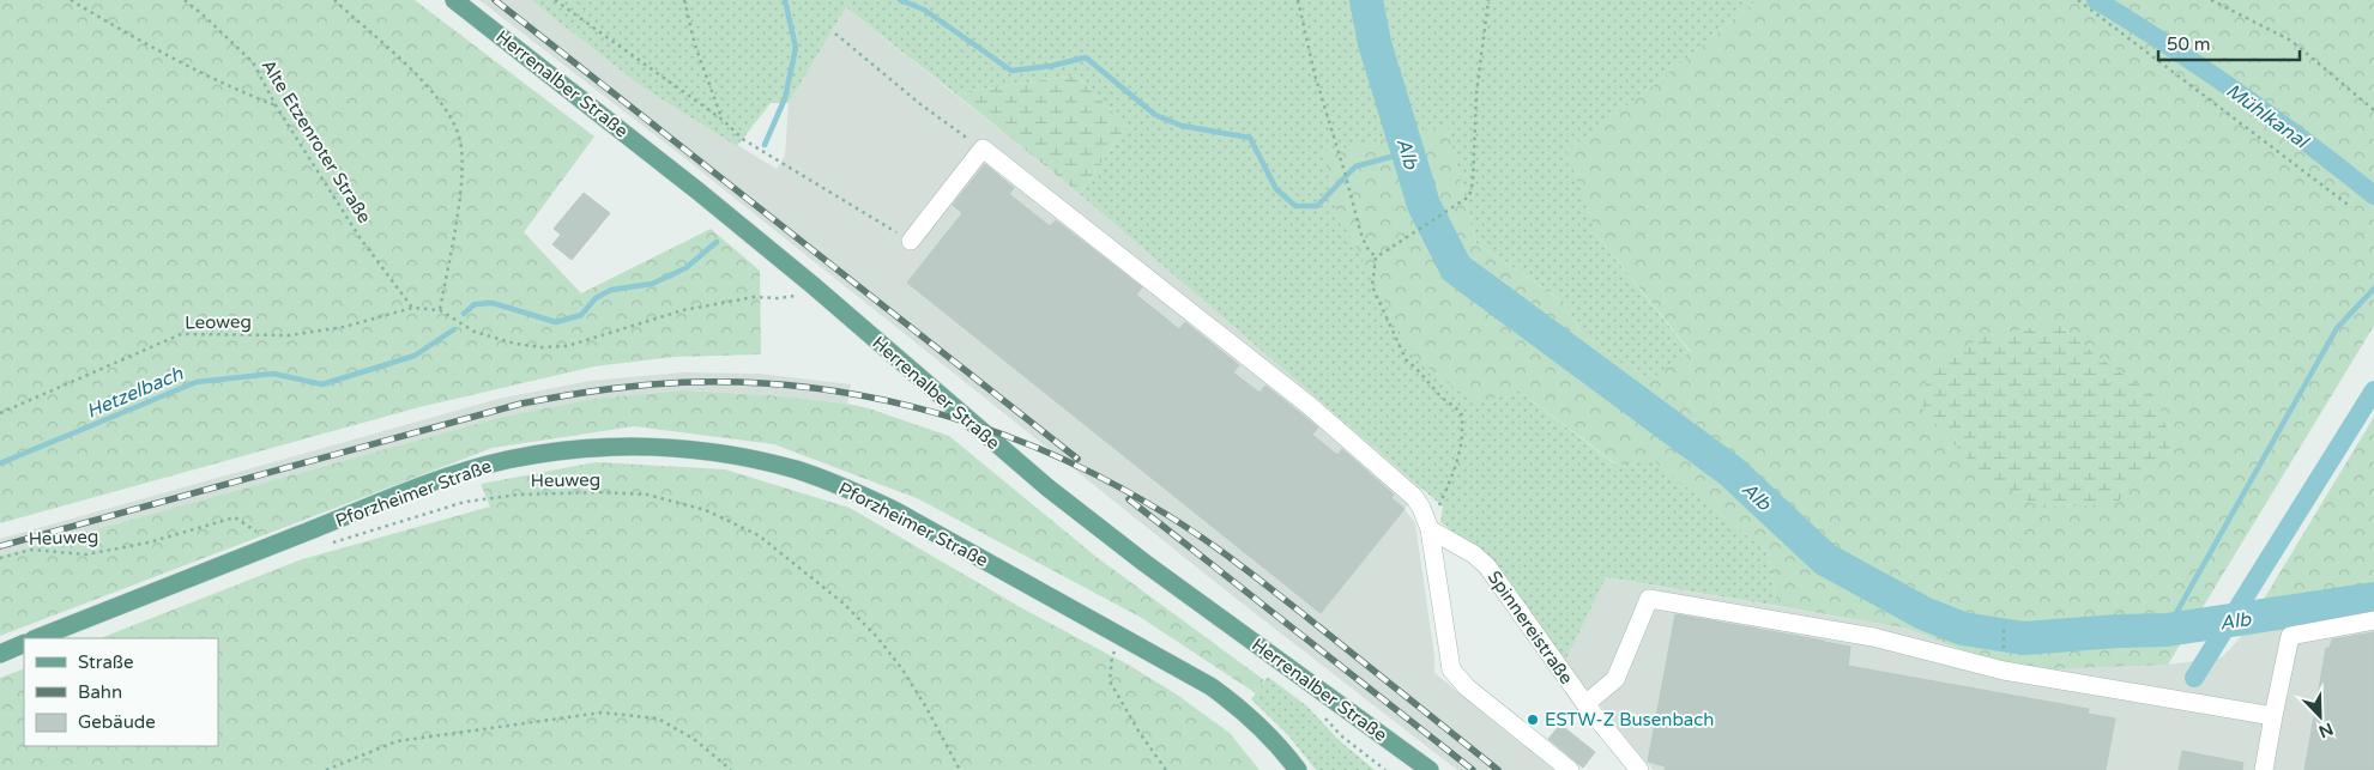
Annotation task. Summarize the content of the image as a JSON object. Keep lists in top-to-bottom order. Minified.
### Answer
{"streets":{"main road":["Herrenalber Straße","Pforzheimer Straße"],"street":["Spinnereistraße"],"path":["Alte Etzenroter Straße","Leoweg","Heuweg"]},"crossings":[["Alte Etzenroter Straße","Leoweg"],["Heuweg","Pforzheimer Straße"]],"water":["Mühlkanal","Alb","Hetzelbach"],"places":["ESTW-Z Busenbach"],"legend":["Straße","Bahn","Gebäude"],"scale_bar":"50 m","north":"bottom right"}
